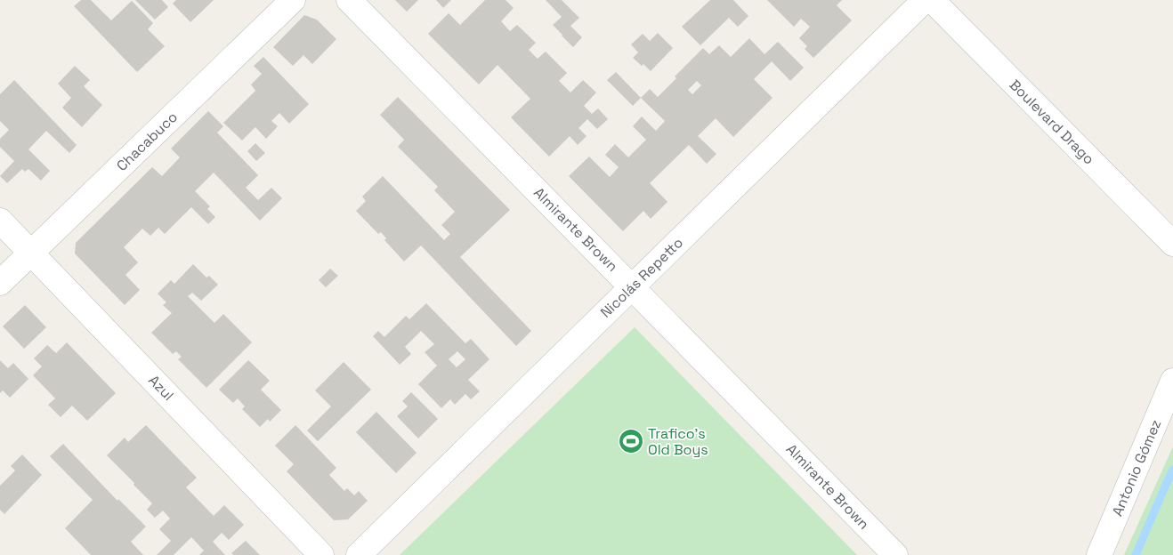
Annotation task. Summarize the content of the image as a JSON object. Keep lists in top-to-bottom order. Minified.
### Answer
{"streets":{"street":["Boulevard Drago","Chacabuco","Almirante Brown","Nicolás Repetto","Azul","Antonio Gómez"]},"crossings":[["Chacabuco","Azul"],["Almirante Brown","Nicolás Repetto"]],"places":{"sports":["Trafico's Old Boys"]}}
